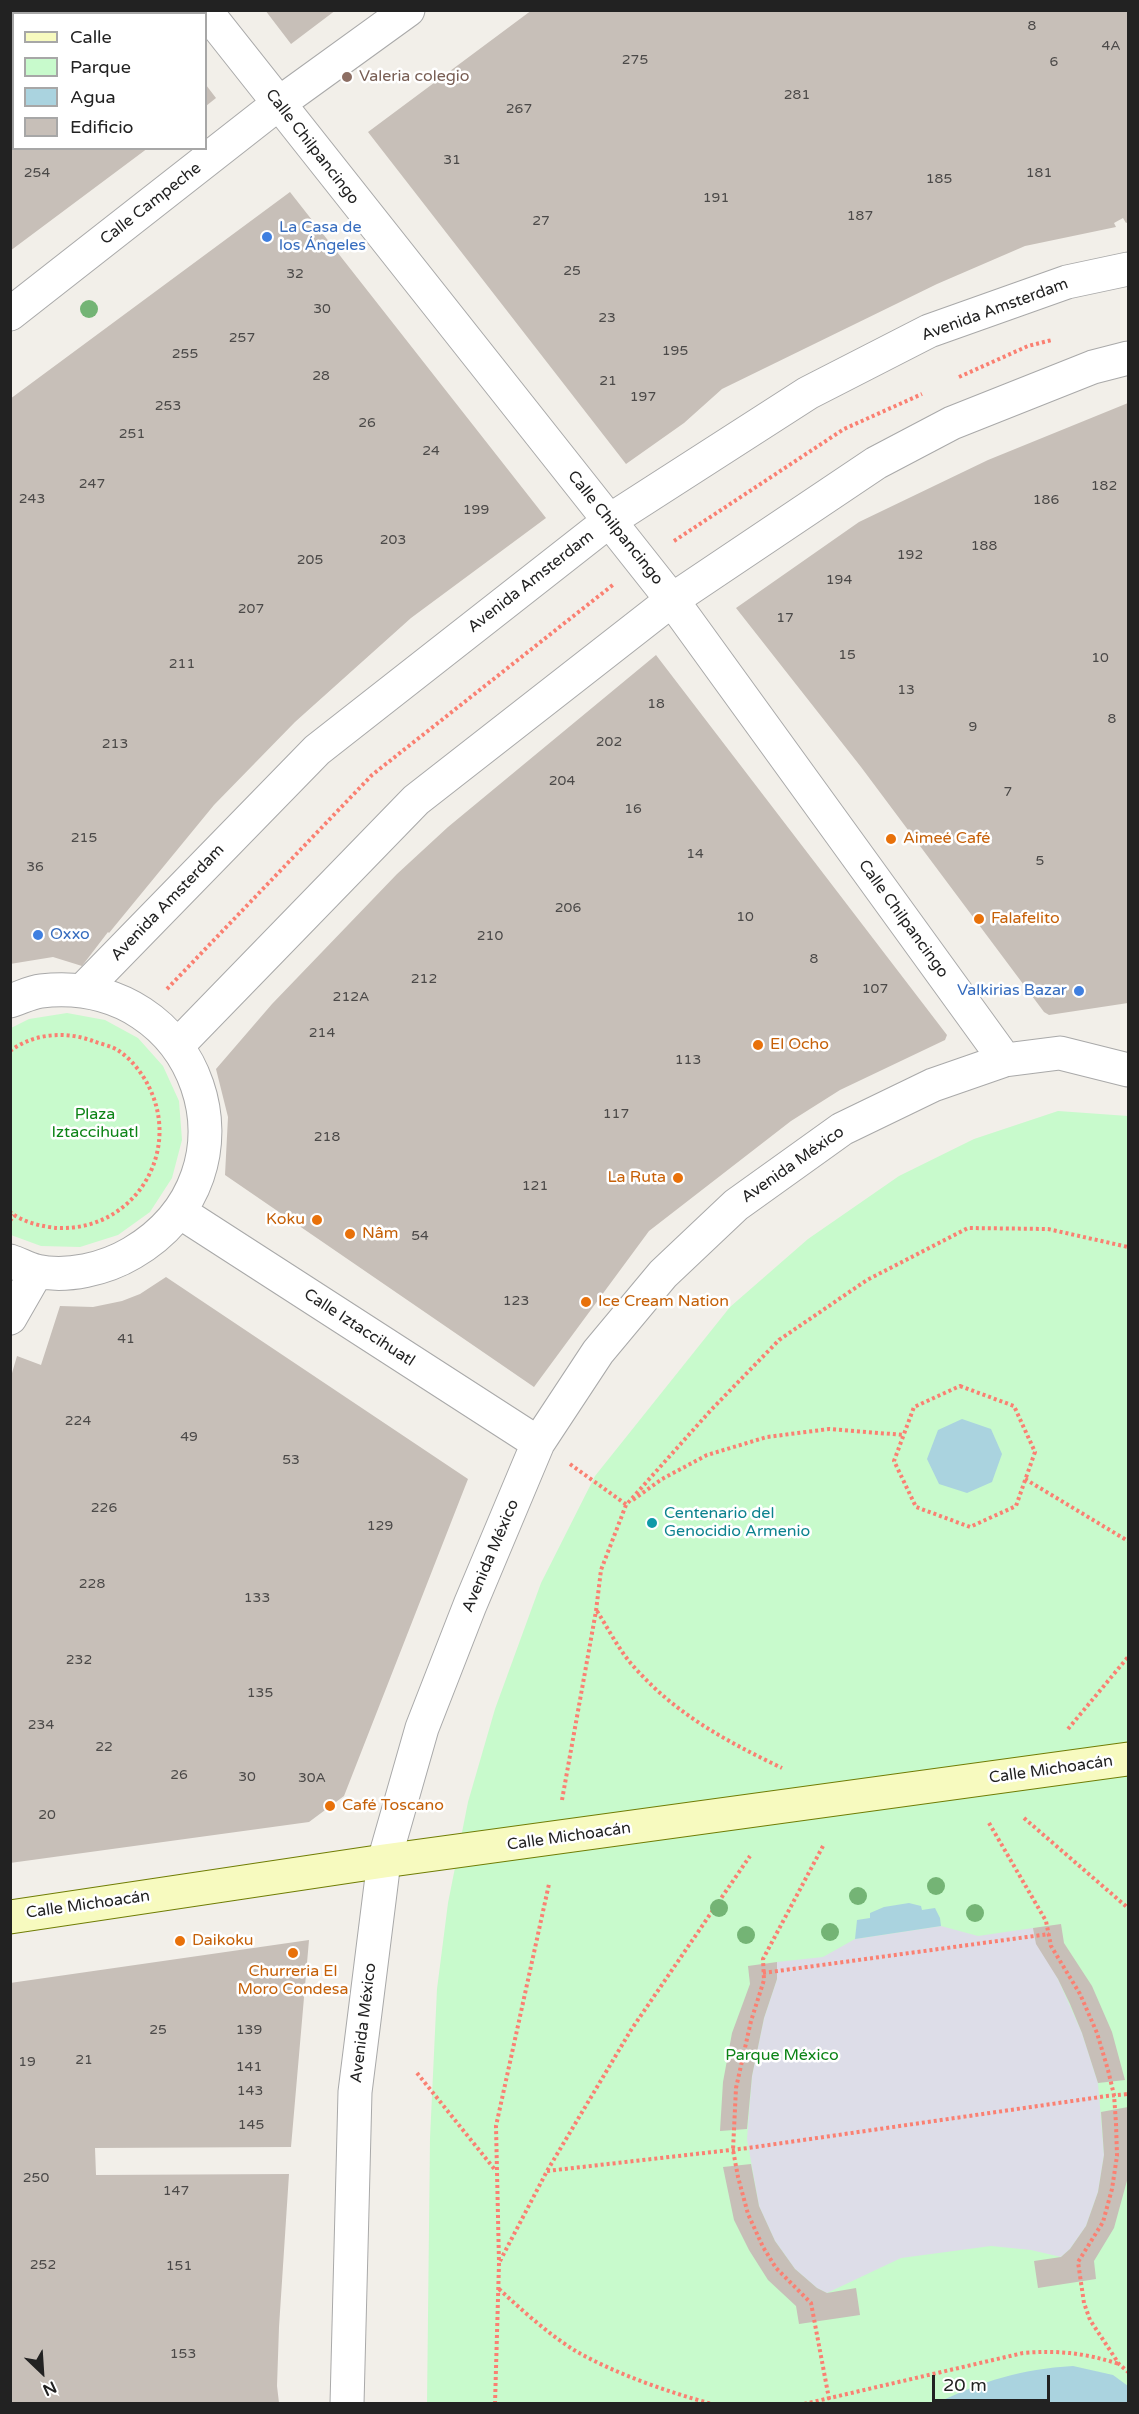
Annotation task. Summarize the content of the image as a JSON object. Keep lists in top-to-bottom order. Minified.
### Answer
{"streets":{"street":["Calle Chilpancingo","Calle Campeche","Avenida Amsterdam","Avenida México","Calle Iztaccihuatl","Calle Michoacán"]},"crossings":[["Calle Chilpancingo","Calle Campeche"],["Calle Chilpancingo","Avenida Amsterdam"],["Calle Chilpancingo","Avenida México"],["Avenida México","Calle Iztaccihuatl"],["Avenida México","Calle Michoacán"]],"parks":["Plaza Iztaccihuatl","Parque México"],"places":["Valeria colegio","La Casa de los Ángeles","Aimeé Café","Falafelito","Oxxo","Valkirias Bazar","El Ocho","La Ruta","Koku","Nâm","Ice Cream Nation","Centenario del Genocidio Armenio","Café Toscano","Daikoku","Churreria El Moro Condesa"],"house_numbers":["8","4A","275","6","281","267","31","254","181","185","191","187","27","25","32","30","23","257","195","255","28","21","197","253","26","251","24","247","182","243","186","199","203","188","192","205","194","207","17","15","10","211","13","18","8","9","202","213","204","7","16","215","14","5","36","206","10","210","8","212","107","212A","214","113","117","218","121","54","123","41","224","49","53","226","129","228","133","232","135","234","22","26","30","30A","20","25","139","21","19","141","143","145","250","147","252","151","153"],"legend":["Calle","Parque","Agua","Edificio"],"scale_bar":"20 m","north":"bottom right"}
